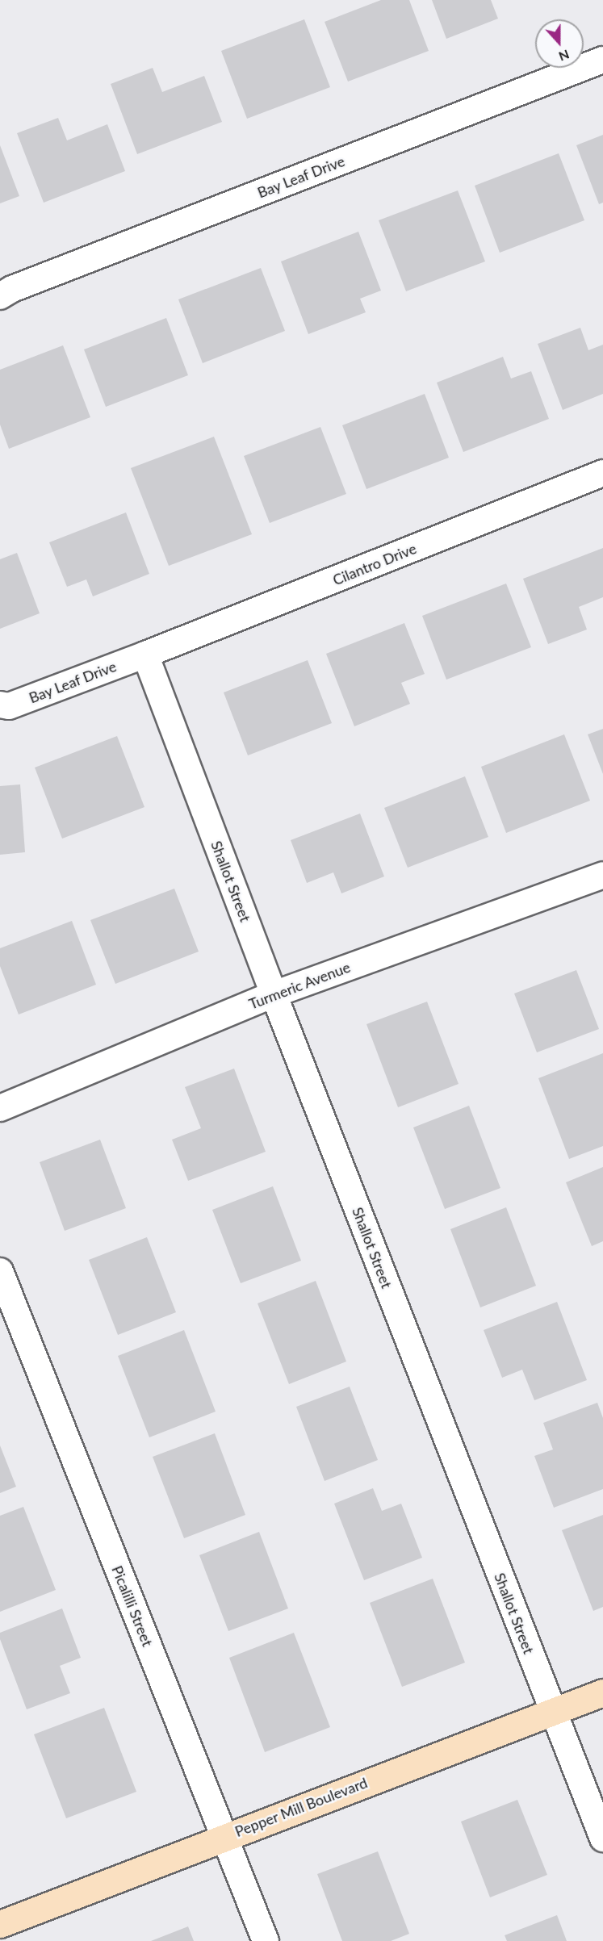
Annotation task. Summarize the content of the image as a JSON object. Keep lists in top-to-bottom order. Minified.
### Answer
{"streets":{"street":["Bay Leaf Drive","Cilantro Drive","Shallot Street","Turmeric Avenue","Picalilli Street","Pepper Mill Boulevard"]},"crossings":[["Bay Leaf Drive","Cilantro Drive"],["Bay Leaf Drive","Shallot Street"],["Cilantro Drive","Shallot Street"],["Shallot Street","Turmeric Avenue"],["Shallot Street","Pepper Mill Boulevard"],["Picalilli Street","Pepper Mill Boulevard"]],"north":"bottom"}
